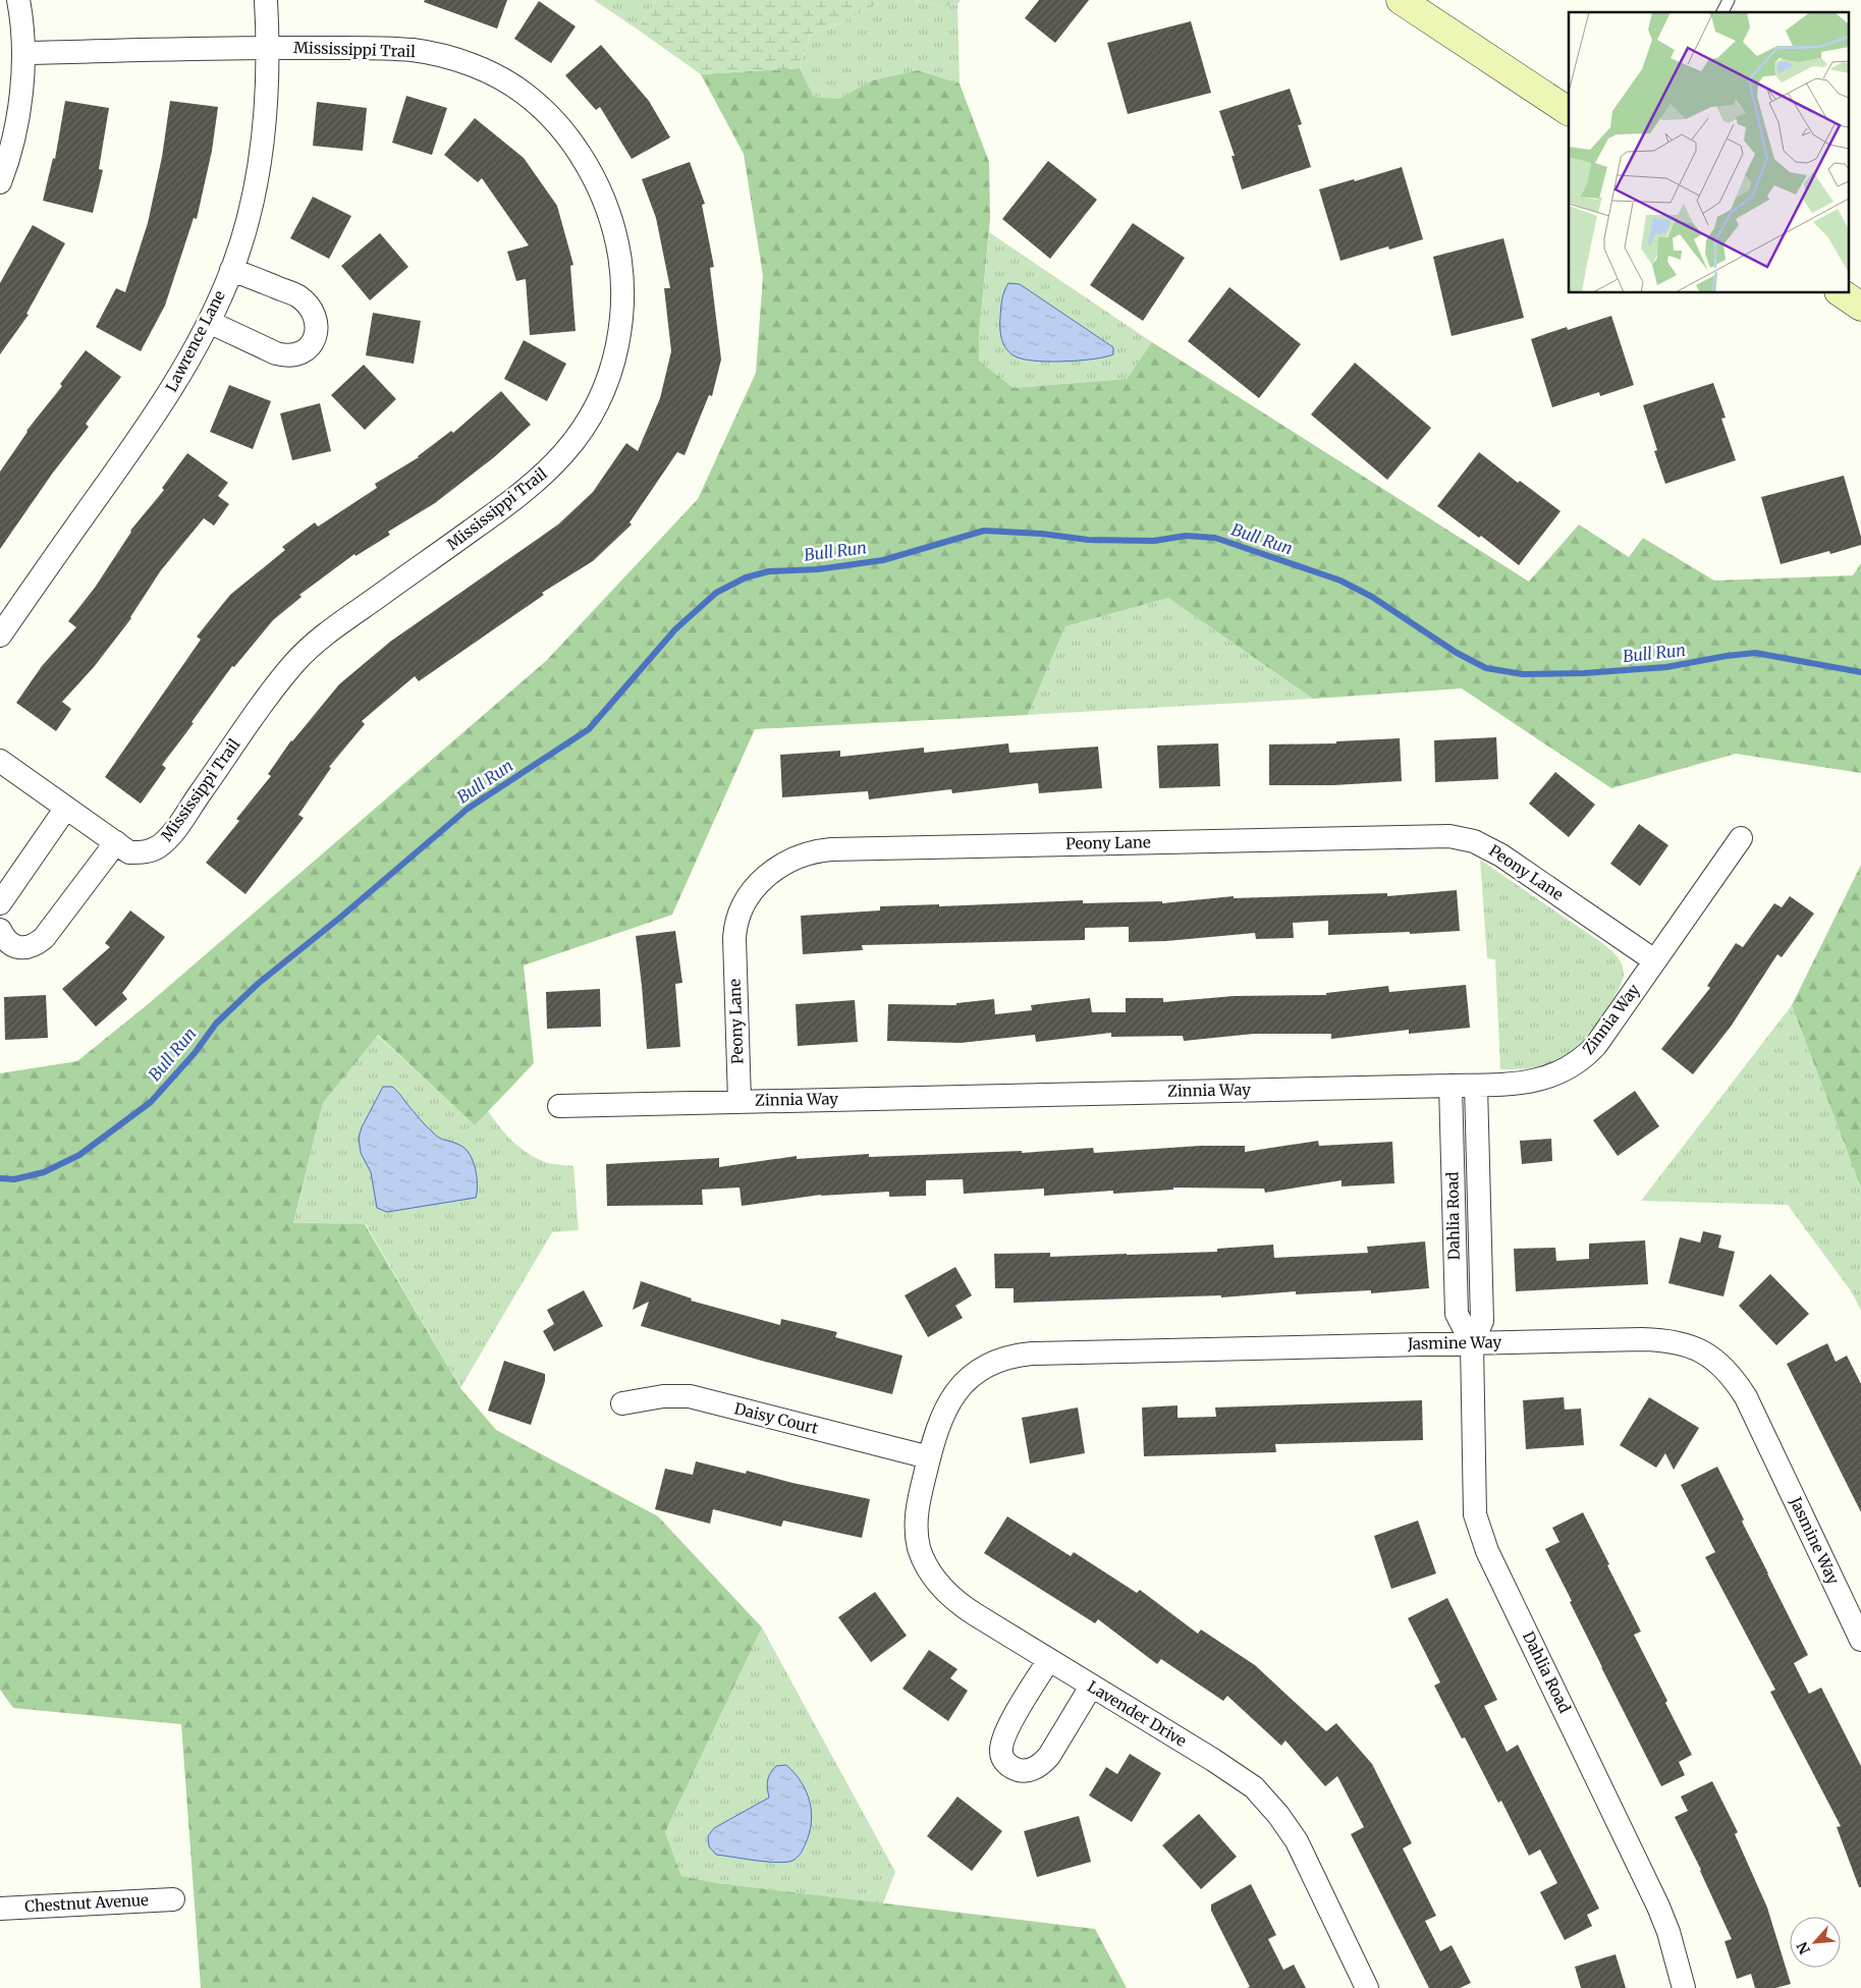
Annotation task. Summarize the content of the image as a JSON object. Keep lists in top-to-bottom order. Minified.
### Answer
{"streets":{"street":["Mississippi Trail","Lawrence Lane","Peony Lane","Zinnia Way","Dahlia Road","Jasmine Way","Daisy Court","Lavender Drive","Chestnut Avenue"]},"crossings":[["Mississippi Trail","Lawrence Lane"],["Peony Lane","Zinnia Way"],["Zinnia Way","Dahlia Road"],["Dahlia Road","Jasmine Way"],["Jasmine Way","Daisy Court"],["Jasmine Way","Lavender Drive"],["Daisy Court","Lavender Drive"]],"water":["Bull Run"],"north":"bottom left"}
